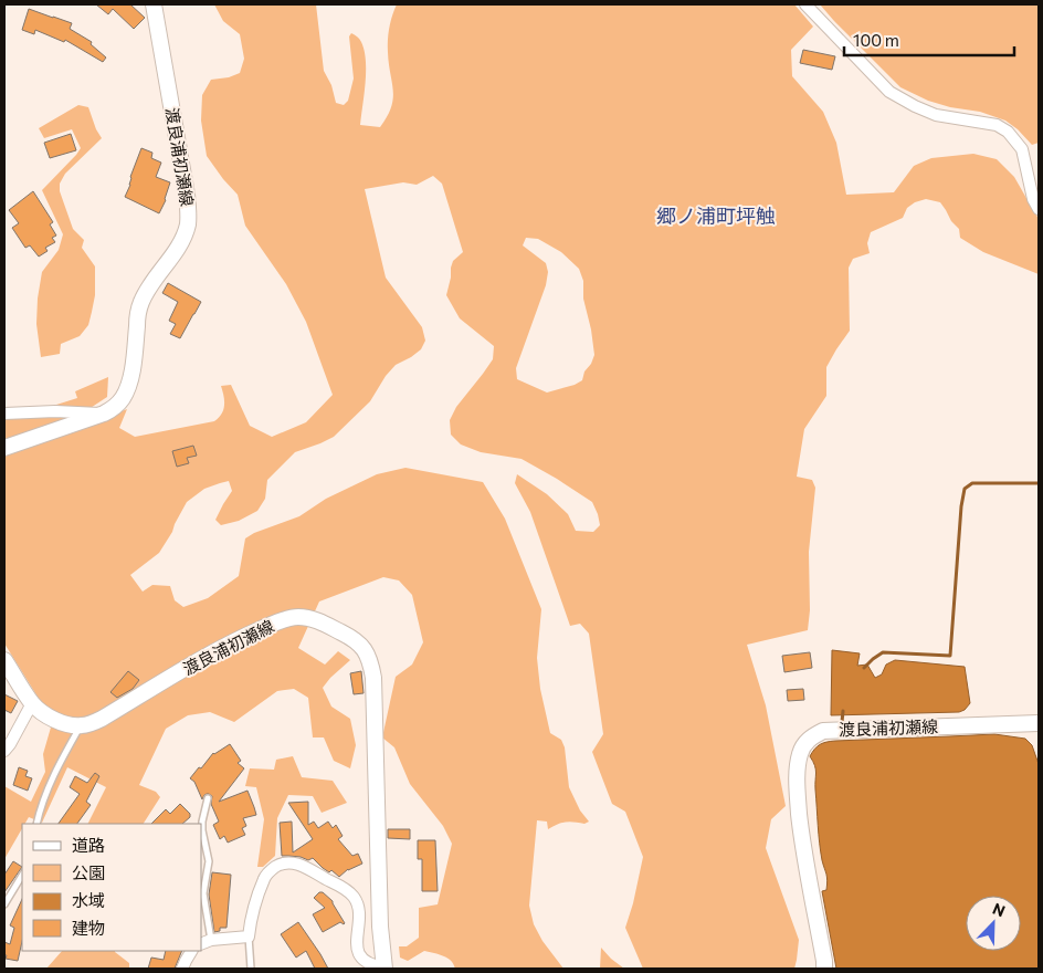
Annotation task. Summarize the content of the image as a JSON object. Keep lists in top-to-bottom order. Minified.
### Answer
{"streets":{"main road":["渡良浦初瀬線"]},"districts":["郷ノ浦町坪触"],"legend":["道路","公園","水域","建物"],"scale_bar":"100 m","north":"top right"}
